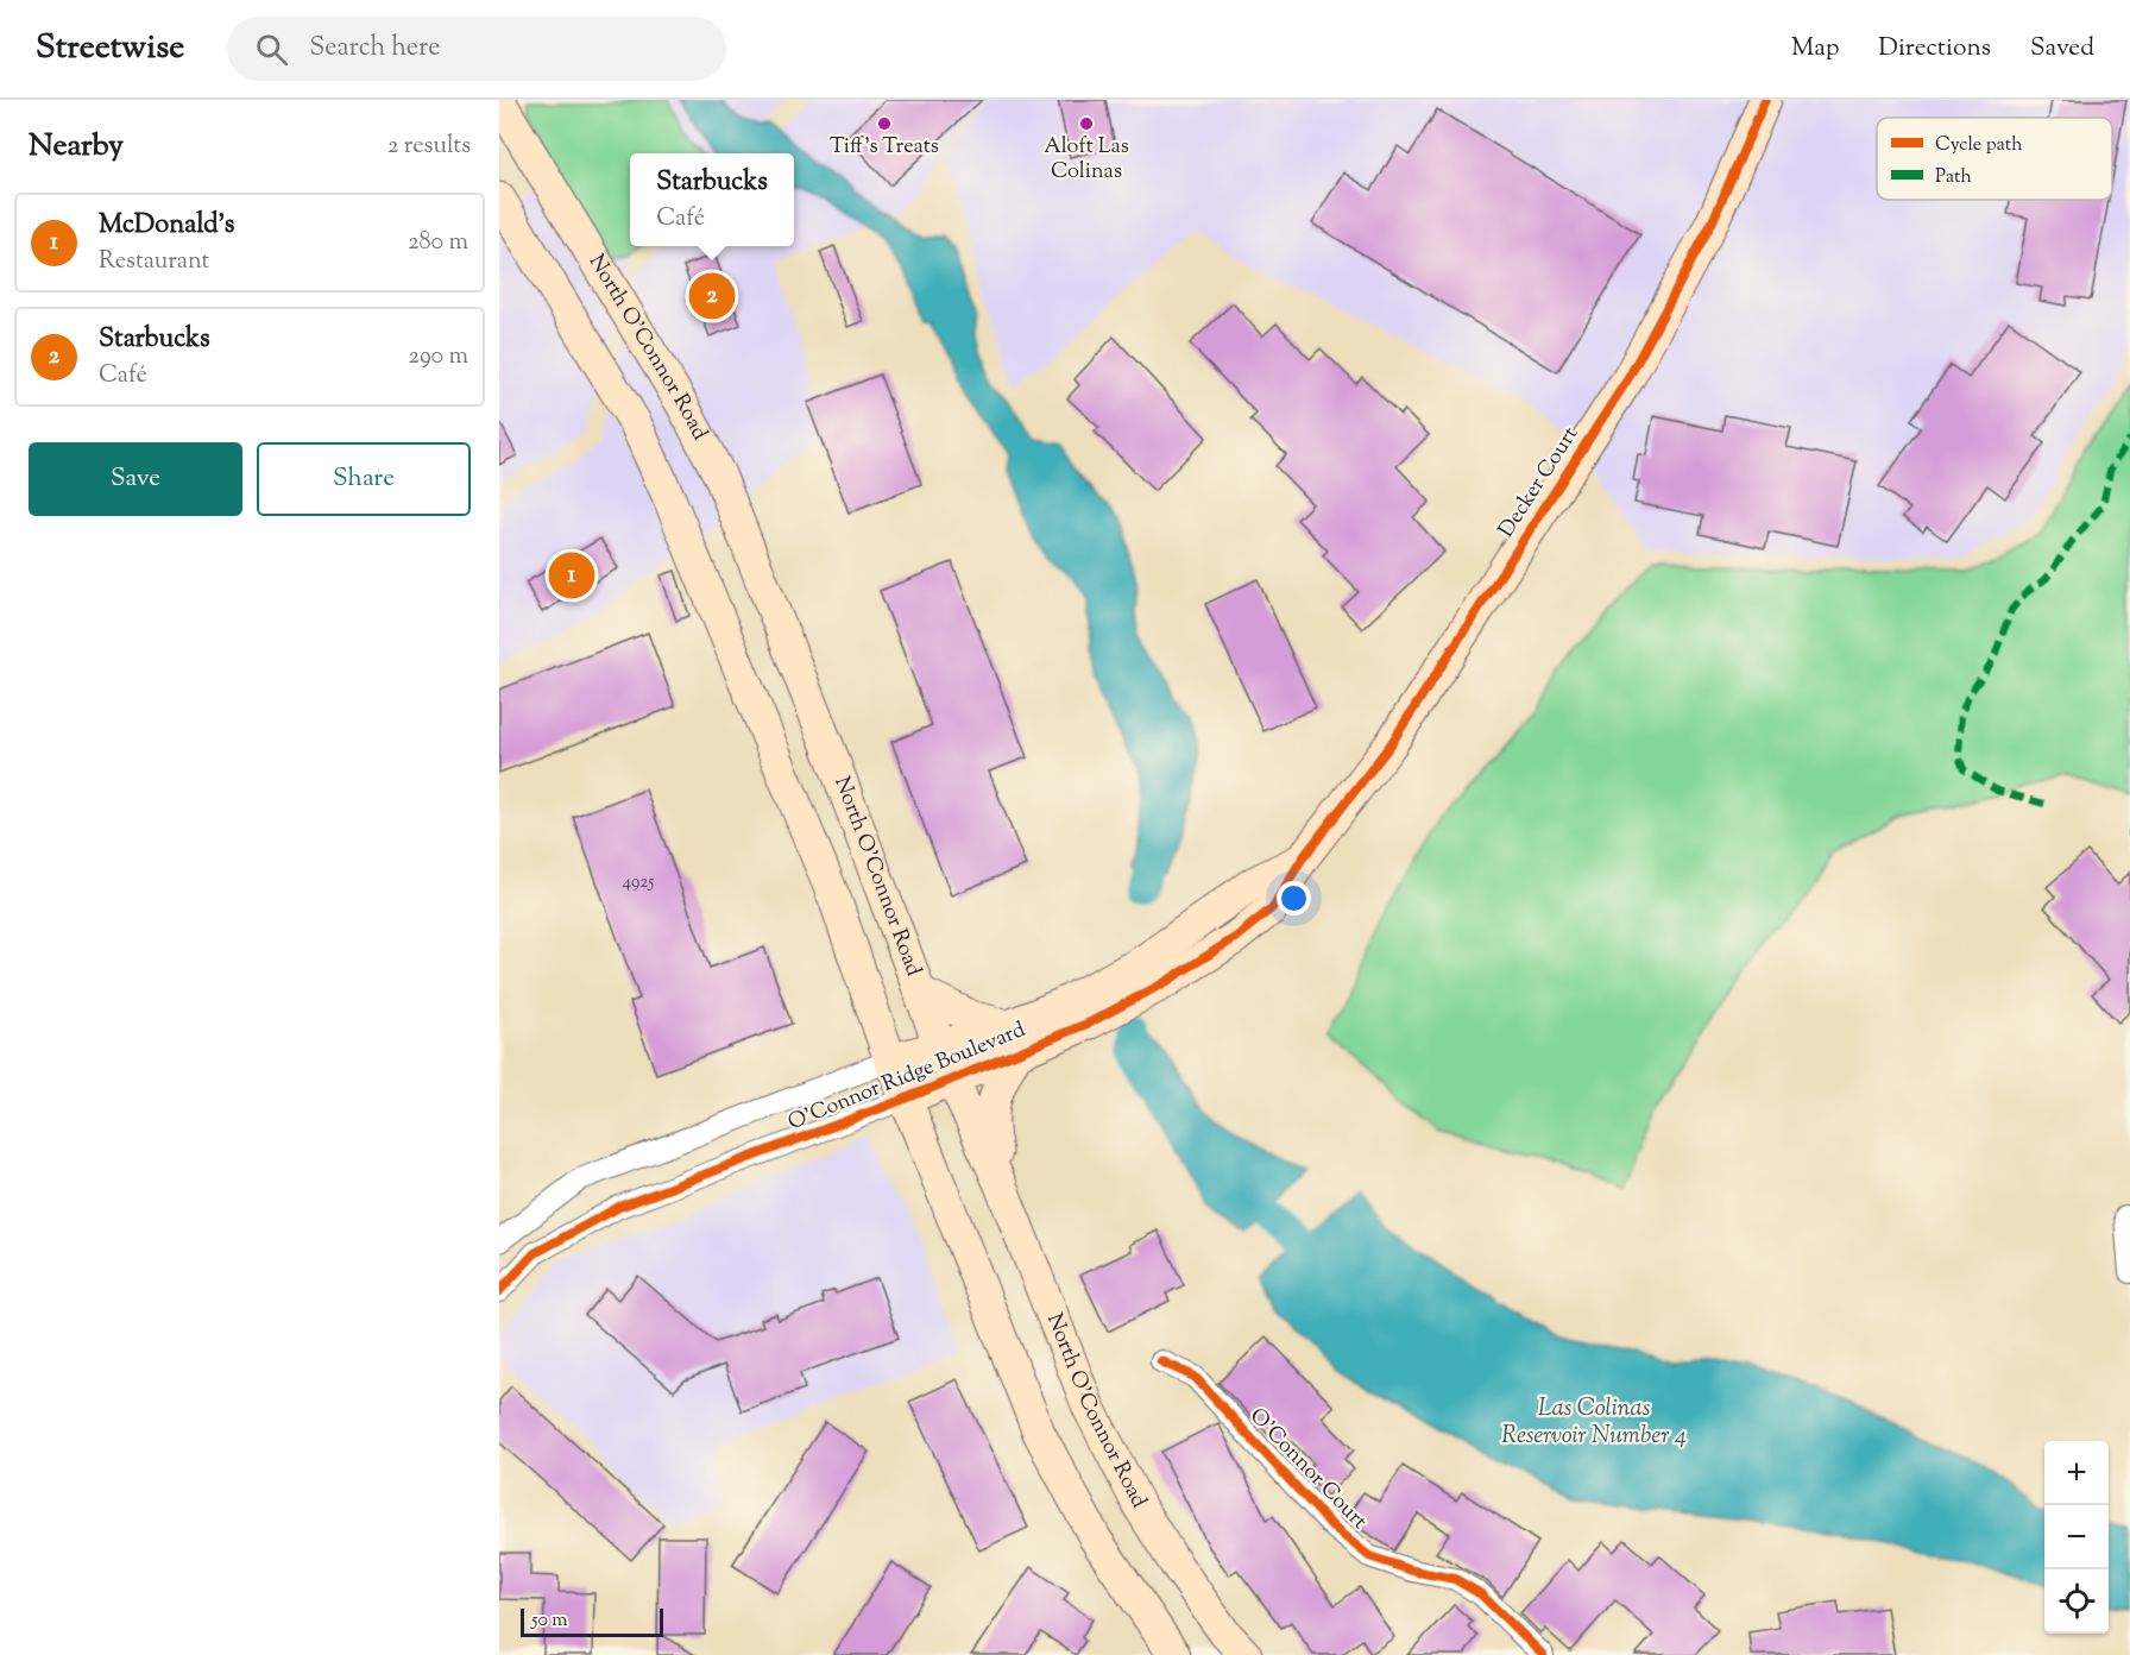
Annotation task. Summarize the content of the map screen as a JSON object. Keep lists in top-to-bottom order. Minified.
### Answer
{"streets":{"main road":["North O'Connor Road","Decker Court","O'Connor Ridge Boulevard"],"street":["O'Connor Court"]},"crossings":[["North O'Connor Road","O'Connor Ridge Boulevard"],["Decker Court","O'Connor Ridge Boulevard"]],"water":["Las Colinas Reservoir Number 4"],"places":["Tiff's Treats","Aloft Las Colinas"],"house_numbers":["4925"],"legend":["Cycle path","Path"],"scale_bar":"50 m","page":{"header":"Streetwise","search":"Search here","nav":["Map","Directions","Saved"],"heading":["Nearby","2 results"],"popup":["Starbucks","Café"],"list":[{"mark":"1","name":"McDonald's","note":"Restaurant","value":"280 m"},{"mark":"2","name":"Starbucks","note":"Café","value":"290 m"}],"pins":["2","1"],"buttons":["Save","Share"],"map_buttons":["+","−"],"scale":"50 m"}}
